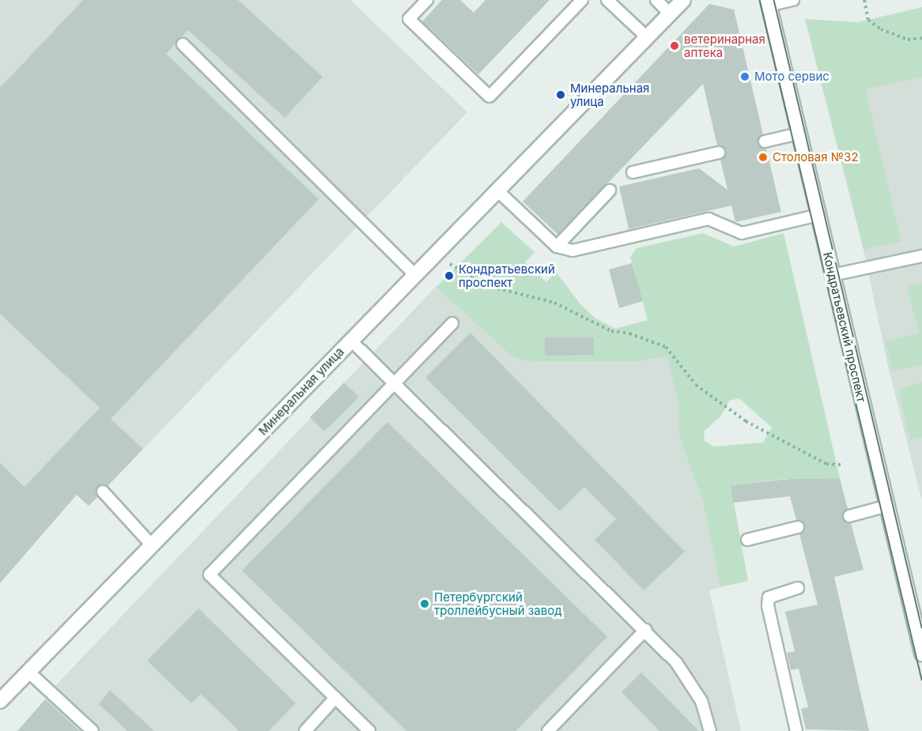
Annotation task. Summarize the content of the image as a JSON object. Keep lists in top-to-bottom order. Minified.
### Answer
{"streets":{"street":["Кондратьевский проспект","Минеральная улица"]},"places":["ветеринарная аптека","Мото сервис","Минеральная улица","Столовая №32","Кондратьевский проспект","Петербургский троллейбусный завод"]}
